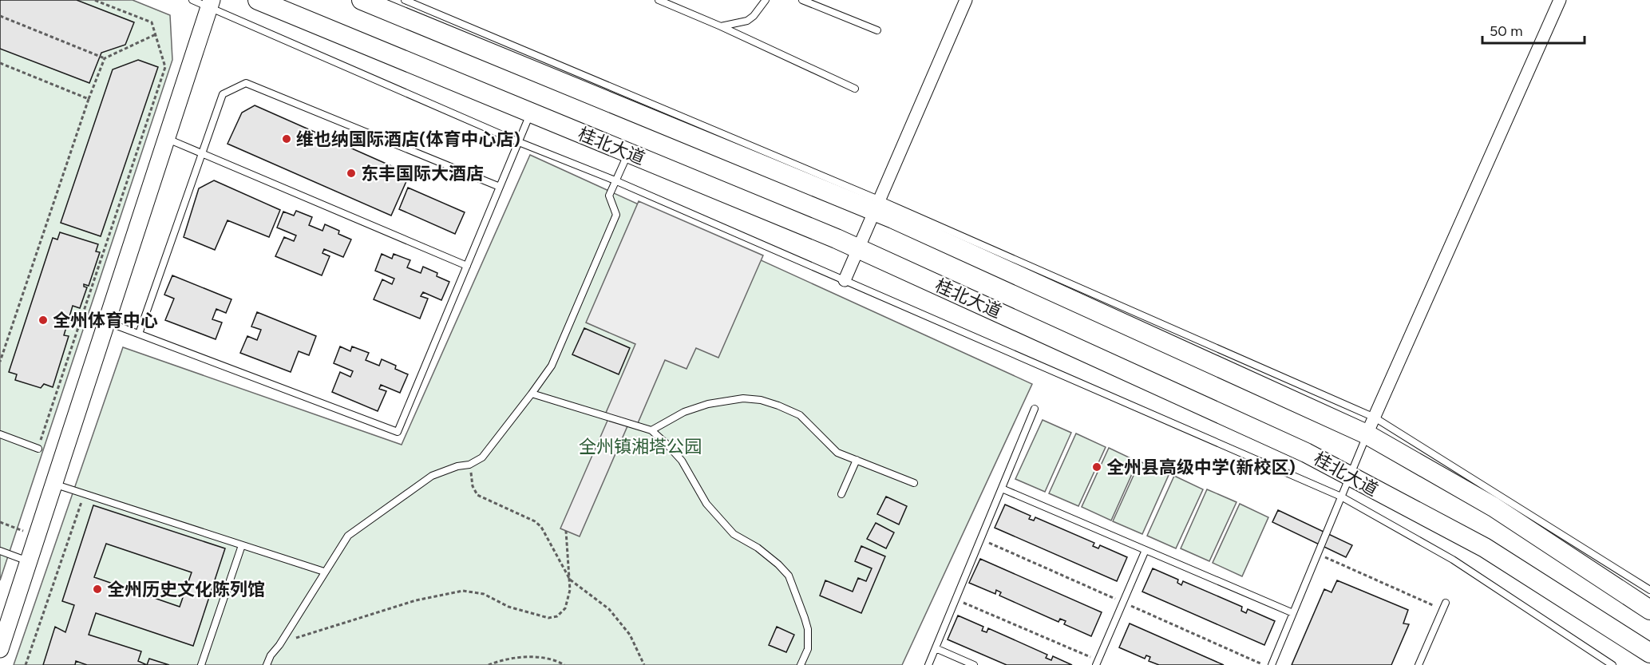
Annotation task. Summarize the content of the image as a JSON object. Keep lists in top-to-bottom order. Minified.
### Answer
{"streets":{"main road":["桂北大道"]},"parks":["全州镇湘塔公园"],"places":["维也纳国际酒店(体育中心店)","东丰国际大酒店","全州体育中心","全州县高级中学(新校区)","全州历史文化陈列馆"],"scale_bar":"50 m"}
